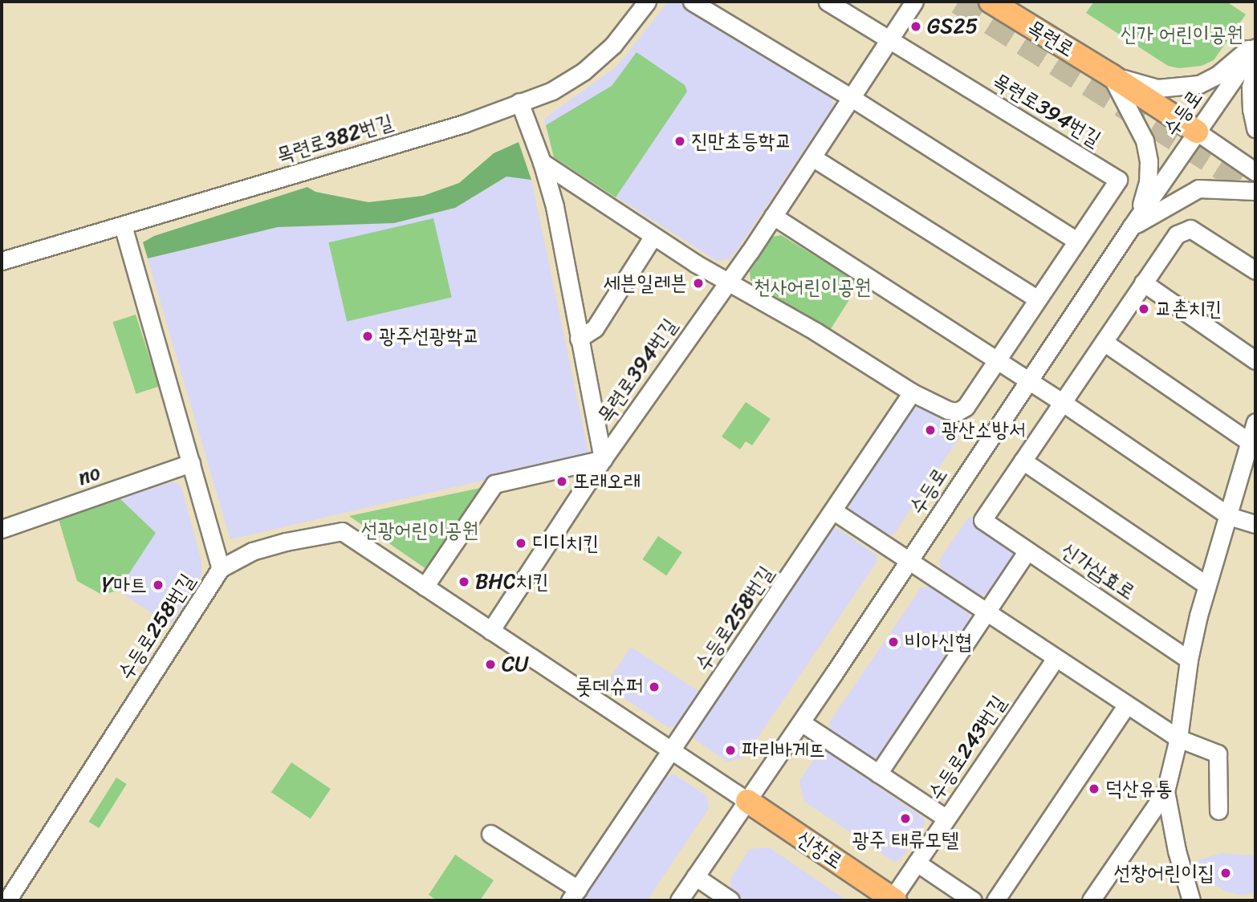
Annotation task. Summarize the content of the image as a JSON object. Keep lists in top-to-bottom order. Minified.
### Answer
{"streets":{"main road":["목련로","신창로"],"street":["목련로394번길","수등로","목련로382번길","no","신가삼효로","수등로258번길","수등로243번길"]},"crossings":[["목련로","수등로"],["목련로394번길","목련로382번길"],["목련로394번길","수등로258번길"],["수등로","수등로258번길"],["수등로","신창로"],["수등로258번길","신창로"],["수등로243번길","신창로"]],"parks":["신가 어린이공원","천사어린이공원","선광어린이공원"],"places":["GS25","진만초등학교","세븐일레븐","교촌치킨","광주선광학교","광산소방서","또래오래","디디치킨","BHC치킨","Y마트","비아신협","CU","롯데슈퍼","파리바게뜨","덕산유통","광주 태류모텔","선창어린이집"]}
